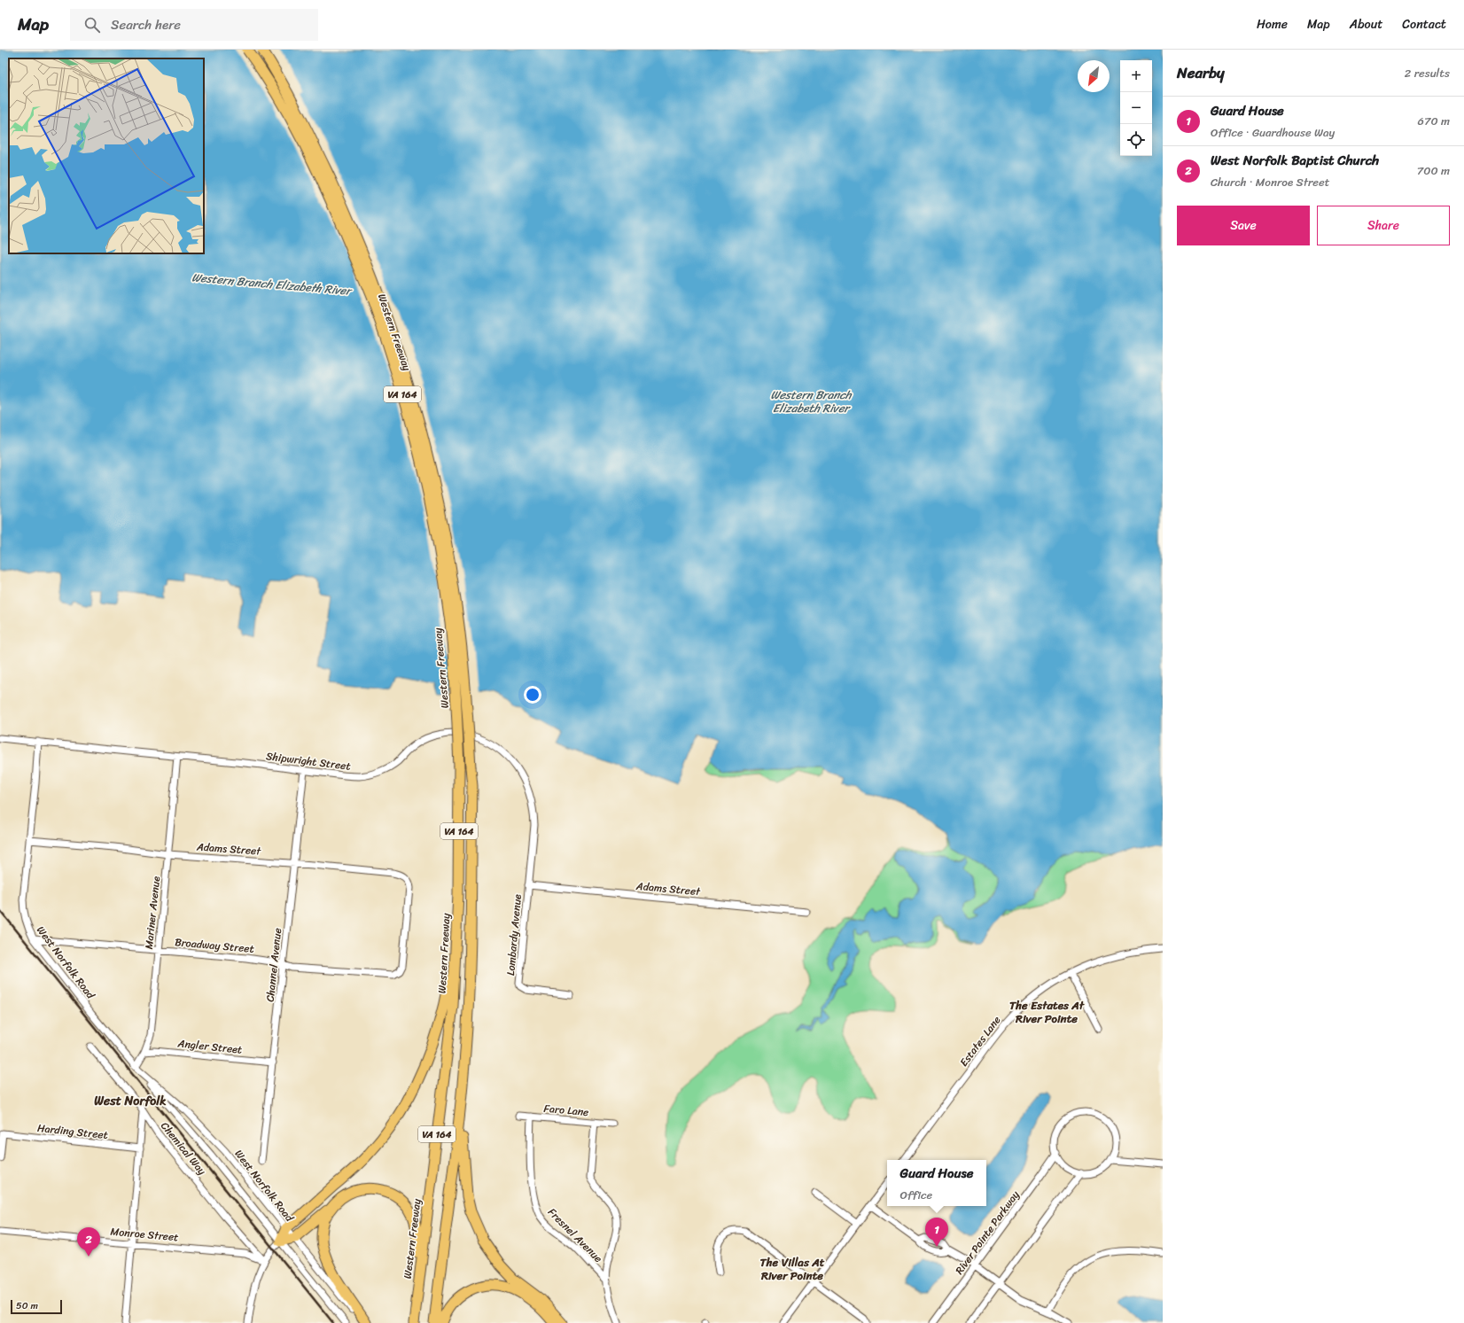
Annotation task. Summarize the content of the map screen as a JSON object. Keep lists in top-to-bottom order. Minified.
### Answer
{"streets":{"highway":["Western Freeway","VA 164"],"street":["Shipwright Street","Adams Street","Mariner Avenue","Lombardy Avenue","Broadway Street","West Norfolk Road","Channel Avenue","Estates Lane","Angler Street","Faro Lane","Harding Street","Chemical Way","River Pointe Parkway","Monroe Street","Fresnel Avenue"]},"crossings":[["Shipwright Street","Adams Street"],["Shipwright Street","Mariner Avenue"],["Shipwright Street","Lombardy Avenue"],["Shipwright Street","West Norfolk Road"],["Shipwright Street","Channel Avenue"],["Adams Street","Mariner Avenue"],["Adams Street","Lombardy Avenue"],["Adams Street","Broadway Street"],["Adams Street","West Norfolk Road"],["Adams Street","Channel Avenue"],["Mariner Avenue","Broadway Street"],["Mariner Avenue","West Norfolk Road"],["Mariner Avenue","Angler Street"],["Broadway Street","West Norfolk Road"],["Broadway Street","Channel Avenue"],["Channel Avenue","Angler Street"],["Faro Lane","Fresnel Avenue"],["Chemical Way","Monroe Street"]],"districts":["The Estates At River Pointe","West Norfolk","The Villas At River Pointe"],"water":["Western Branch Elizabeth River"],"scale_bar":"50 m","north":"bottom left","page":{"header":"Map","search":"Search here","nav":["Home","Map","About","Contact"],"heading":["Nearby","2 results"],"map_buttons":["+","−"],"list":[{"mark":"1","name":"Guard House","note":"Office · Guardhouse Way","value":"670 m"},{"mark":"2","name":"West Norfolk Baptist Church","note":"Church · Monroe Street","value":"700 m"}],"buttons":["Save","Share"],"popup":["Guard House","Office"],"pins":["1","2"],"scale":"50 m"}}
